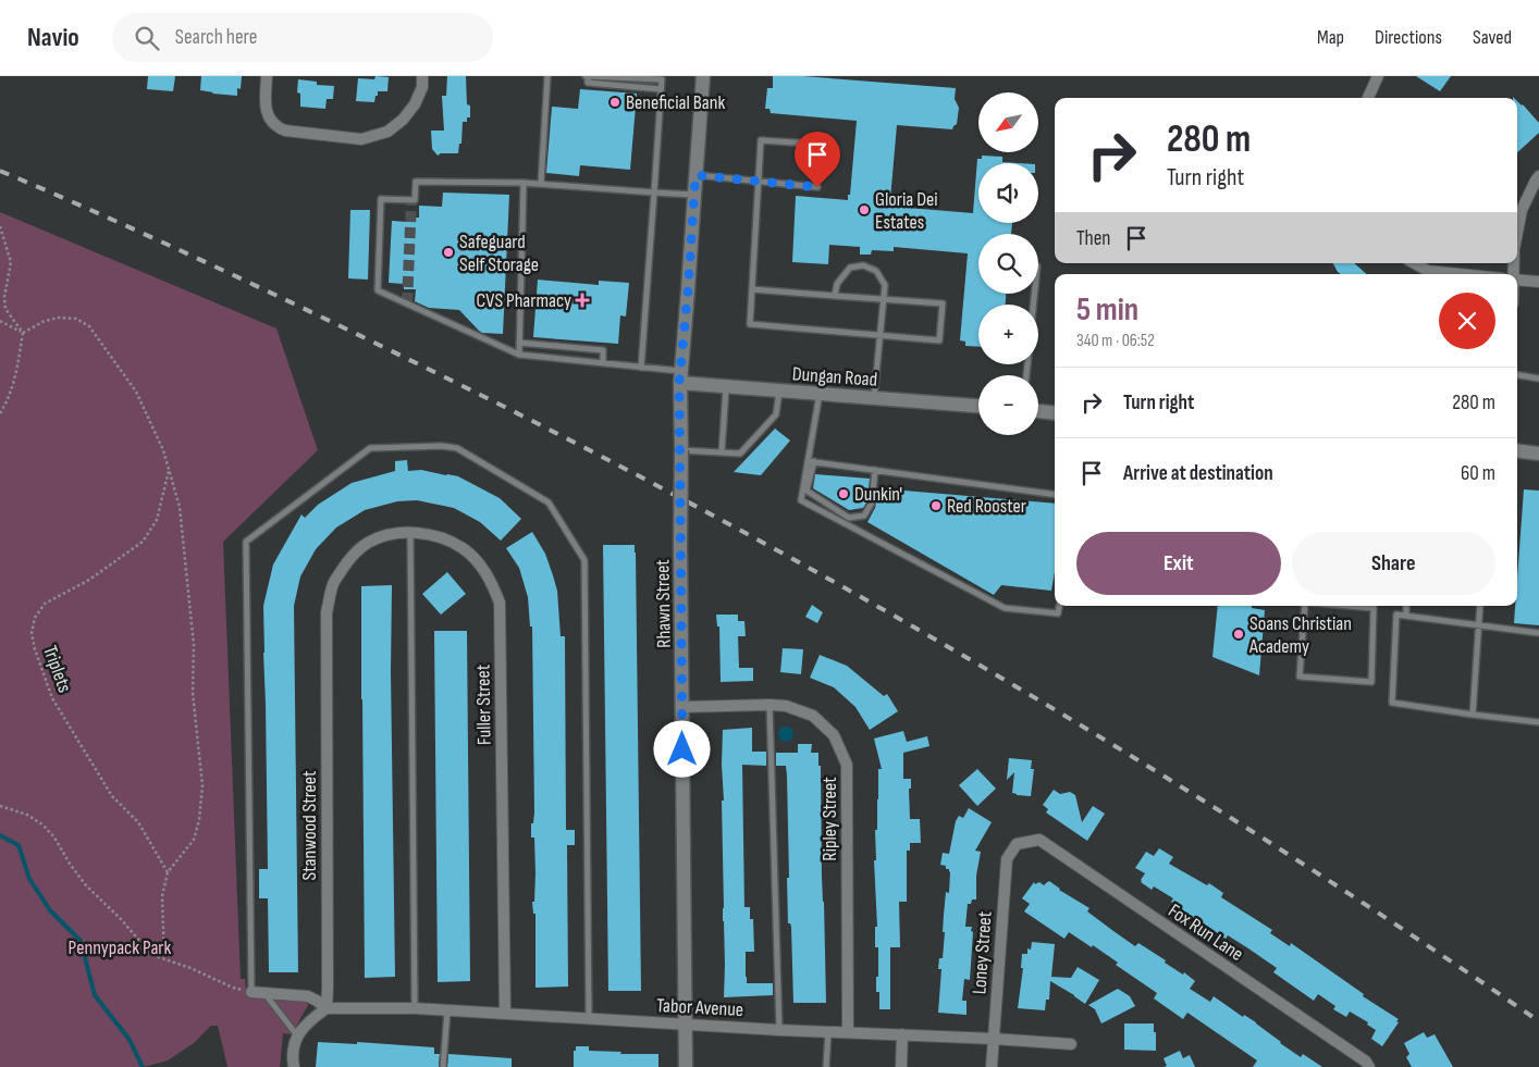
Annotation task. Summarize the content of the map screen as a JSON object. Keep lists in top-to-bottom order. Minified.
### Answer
{"streets":{"main road":["Dungan Road","Rhawn Street"],"street":["Fuller Street","Ripley Street","Stanwood Street","Fox Run Lane","Loney Street","Tabor Avenue"],"path":["Triplets"]},"crossings":[["Dungan Road","Rhawn Street"],["Rhawn Street","Ripley Street"],["Rhawn Street","Tabor Avenue"],["Fuller Street","Stanwood Street"],["Fuller Street","Tabor Avenue"],["Ripley Street","Tabor Avenue"],["Stanwood Street","Tabor Avenue"],["Fox Run Lane","Loney Street"],["Loney Street","Tabor Avenue"]],"parks":["Pennypack Park"],"places":{"other":["Beneficial Bank","Gloria Dei Estates","Safeguard Self Storage","Dunkin'","Red Rooster","Soans Christian Academy"],"health":["CVS Pharmacy"]},"north":"bottom left","page":{"header":"Navio","search":"Search here","nav":["Map","Directions","Saved"],"map_buttons":["+","−"],"turn":["280 m","Turn right"],"then":"Then","heading":["5 min","340 m · 06:52"],"list":[{"name":"Turn right","value":"280 m"},{"name":"Arrive at destination","value":"60 m"}],"buttons":["Exit","Share"]}}
